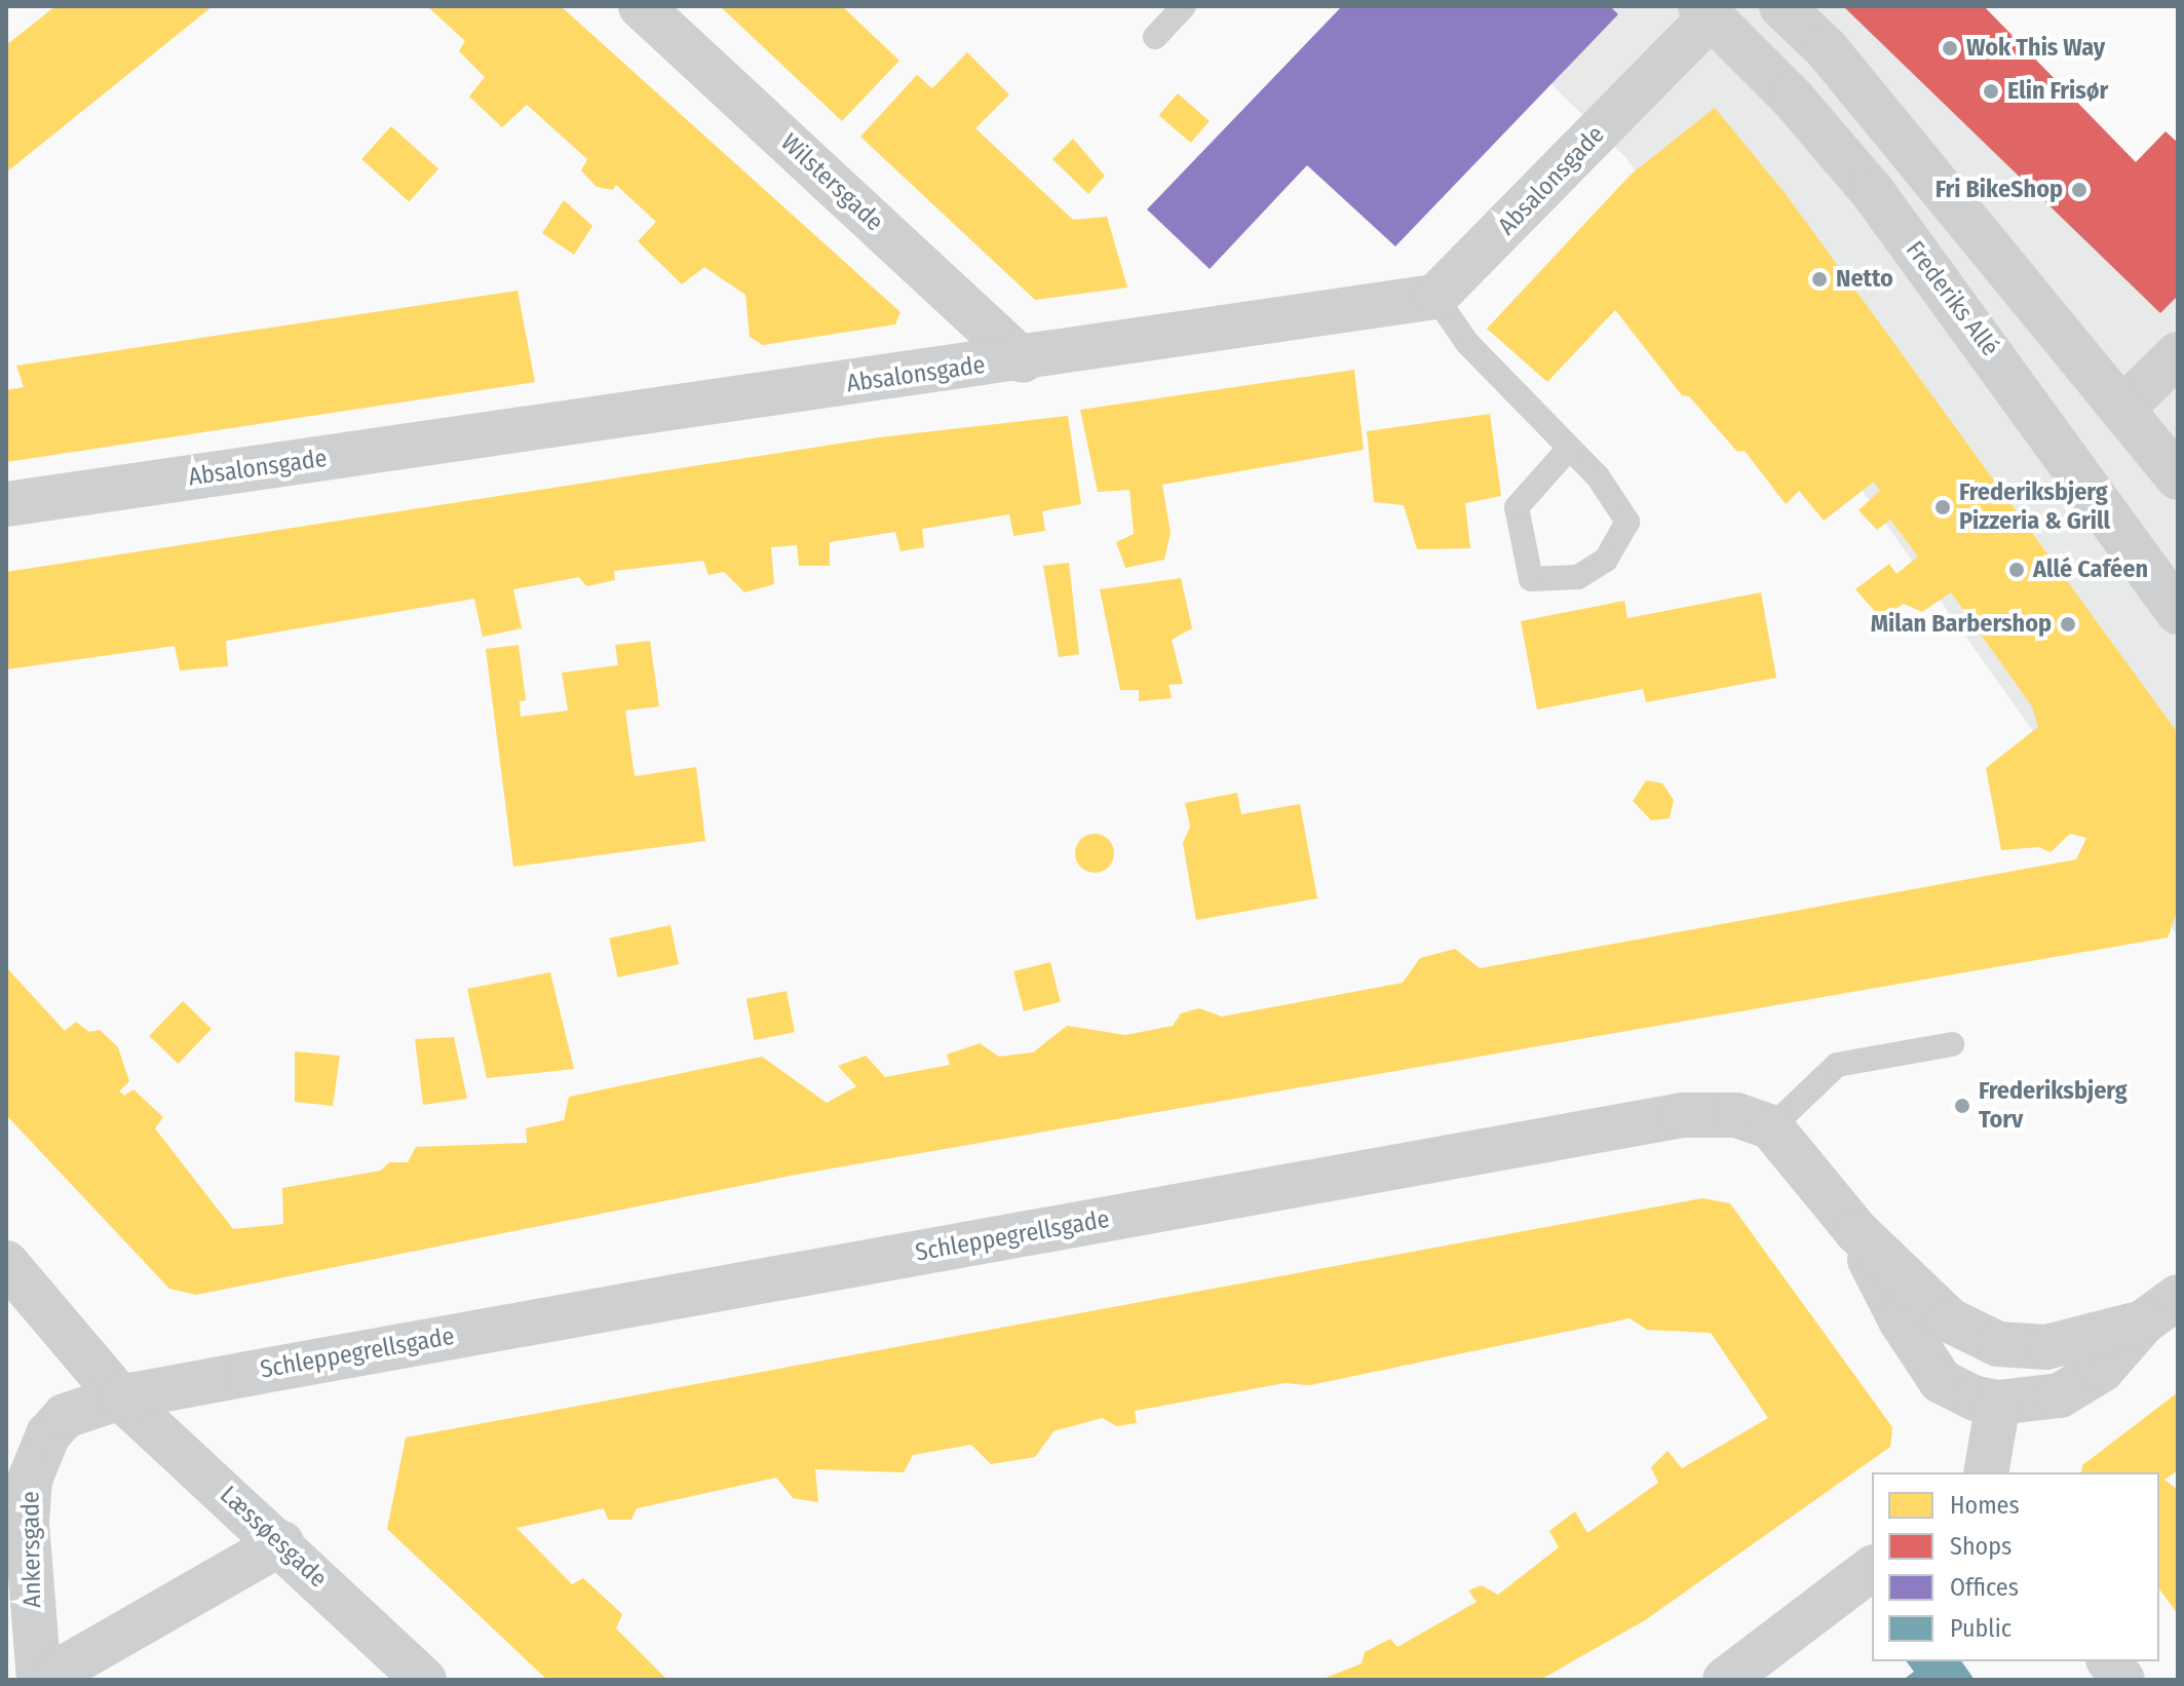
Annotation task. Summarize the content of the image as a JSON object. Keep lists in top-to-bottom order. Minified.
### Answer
{"streets":{"street":["Absalonsgade","Wilstersgade","Frederiks Allé","Schleppegrellsgade","Læssøesgade","Ankersgade"]},"crossings":[["Absalonsgade","Wilstersgade"],["Absalonsgade","Frederiks Allé"],["Schleppegrellsgade","Læssøesgade"],["Schleppegrellsgade","Ankersgade"],["Læssøesgade","Ankersgade"]],"places":["Wok This Way","Elin Frisør","Fri BikeShop","Netto","Frederiksbjerg Pizzeria & Grill","Allé Caféen","Milan Barbershop","Frederiksbjerg Torv"],"legend":["Homes","Shops","Offices","Public"]}
